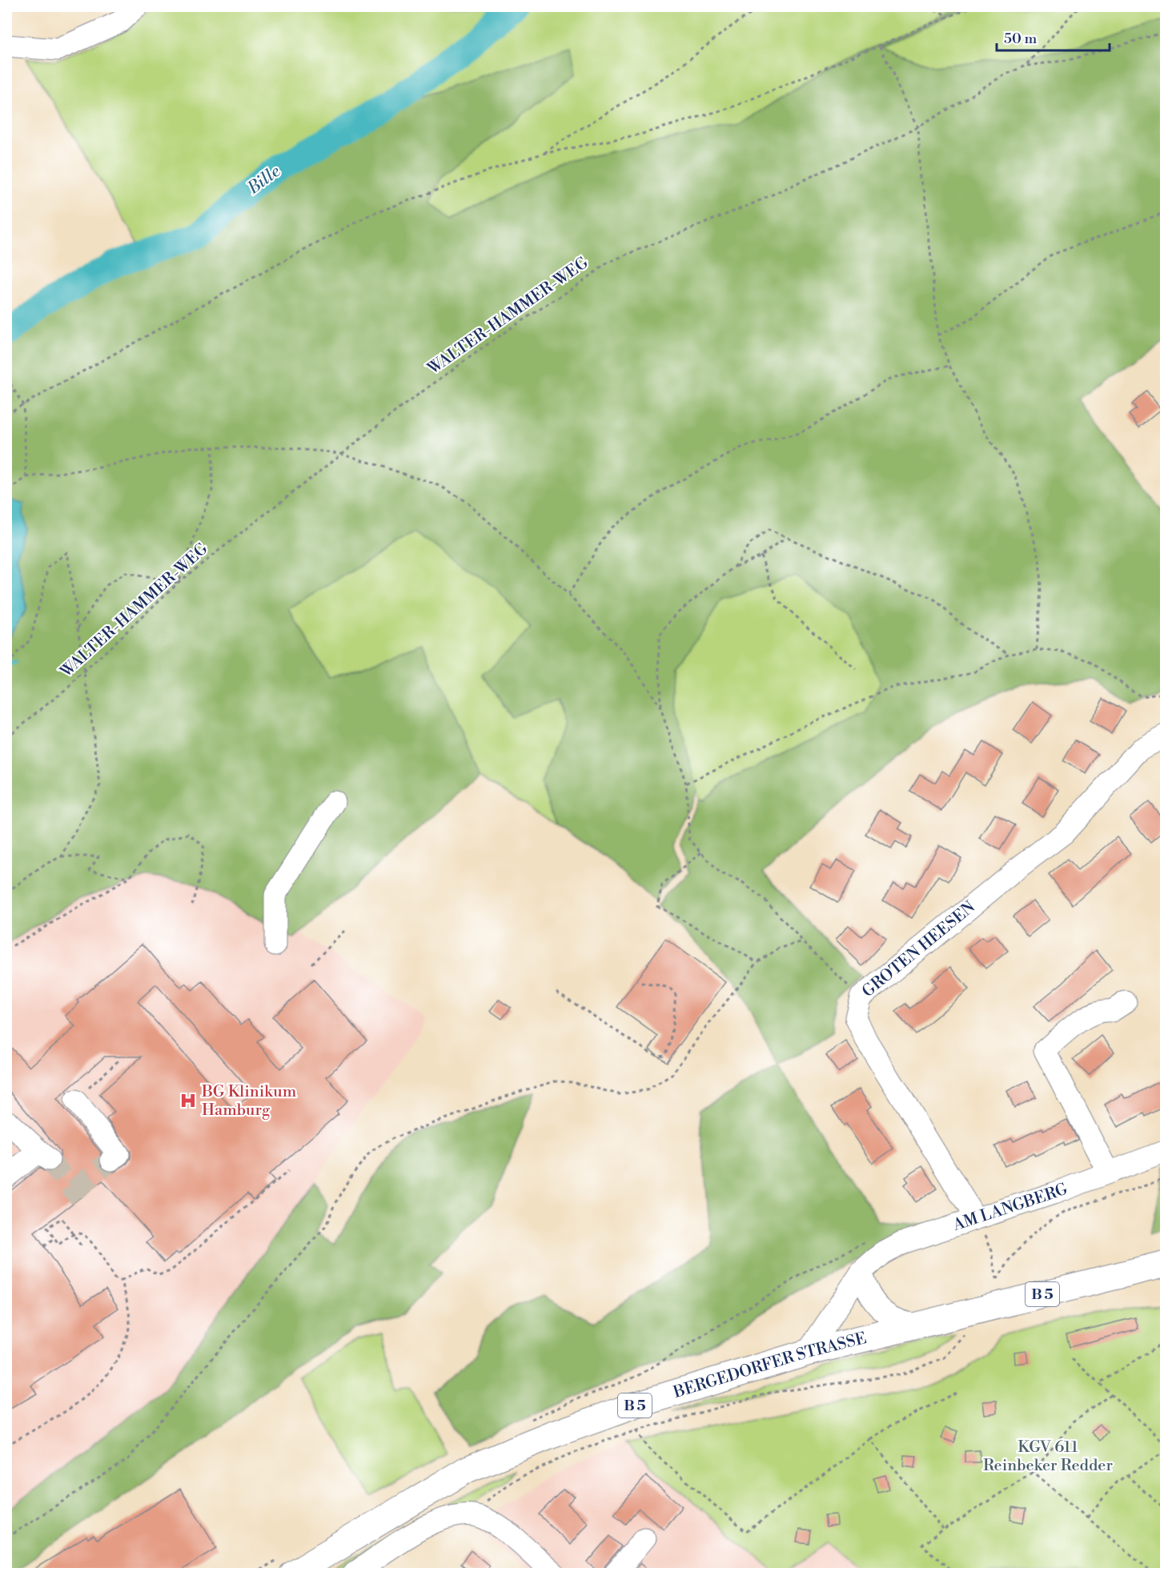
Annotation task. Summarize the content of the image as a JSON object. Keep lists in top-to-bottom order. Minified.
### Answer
{"streets":{"main road":["B 5","BERGEDORFER STRASSE"],"street":["GROTEN HEESEN","AM LANGBERG"],"path":["WALTER-HAMMER-WEG"]},"crossings":[["GROTEN HEESEN","AM LANGBERG"],["AM LANGBERG","BERGEDORFER STRASSE"]],"water":["Bille"],"parks":["KGV 611 Reinbeker Redder"],"places":{"hospital":["BG Klinikum Hamburg"]},"scale_bar":"50 m"}
